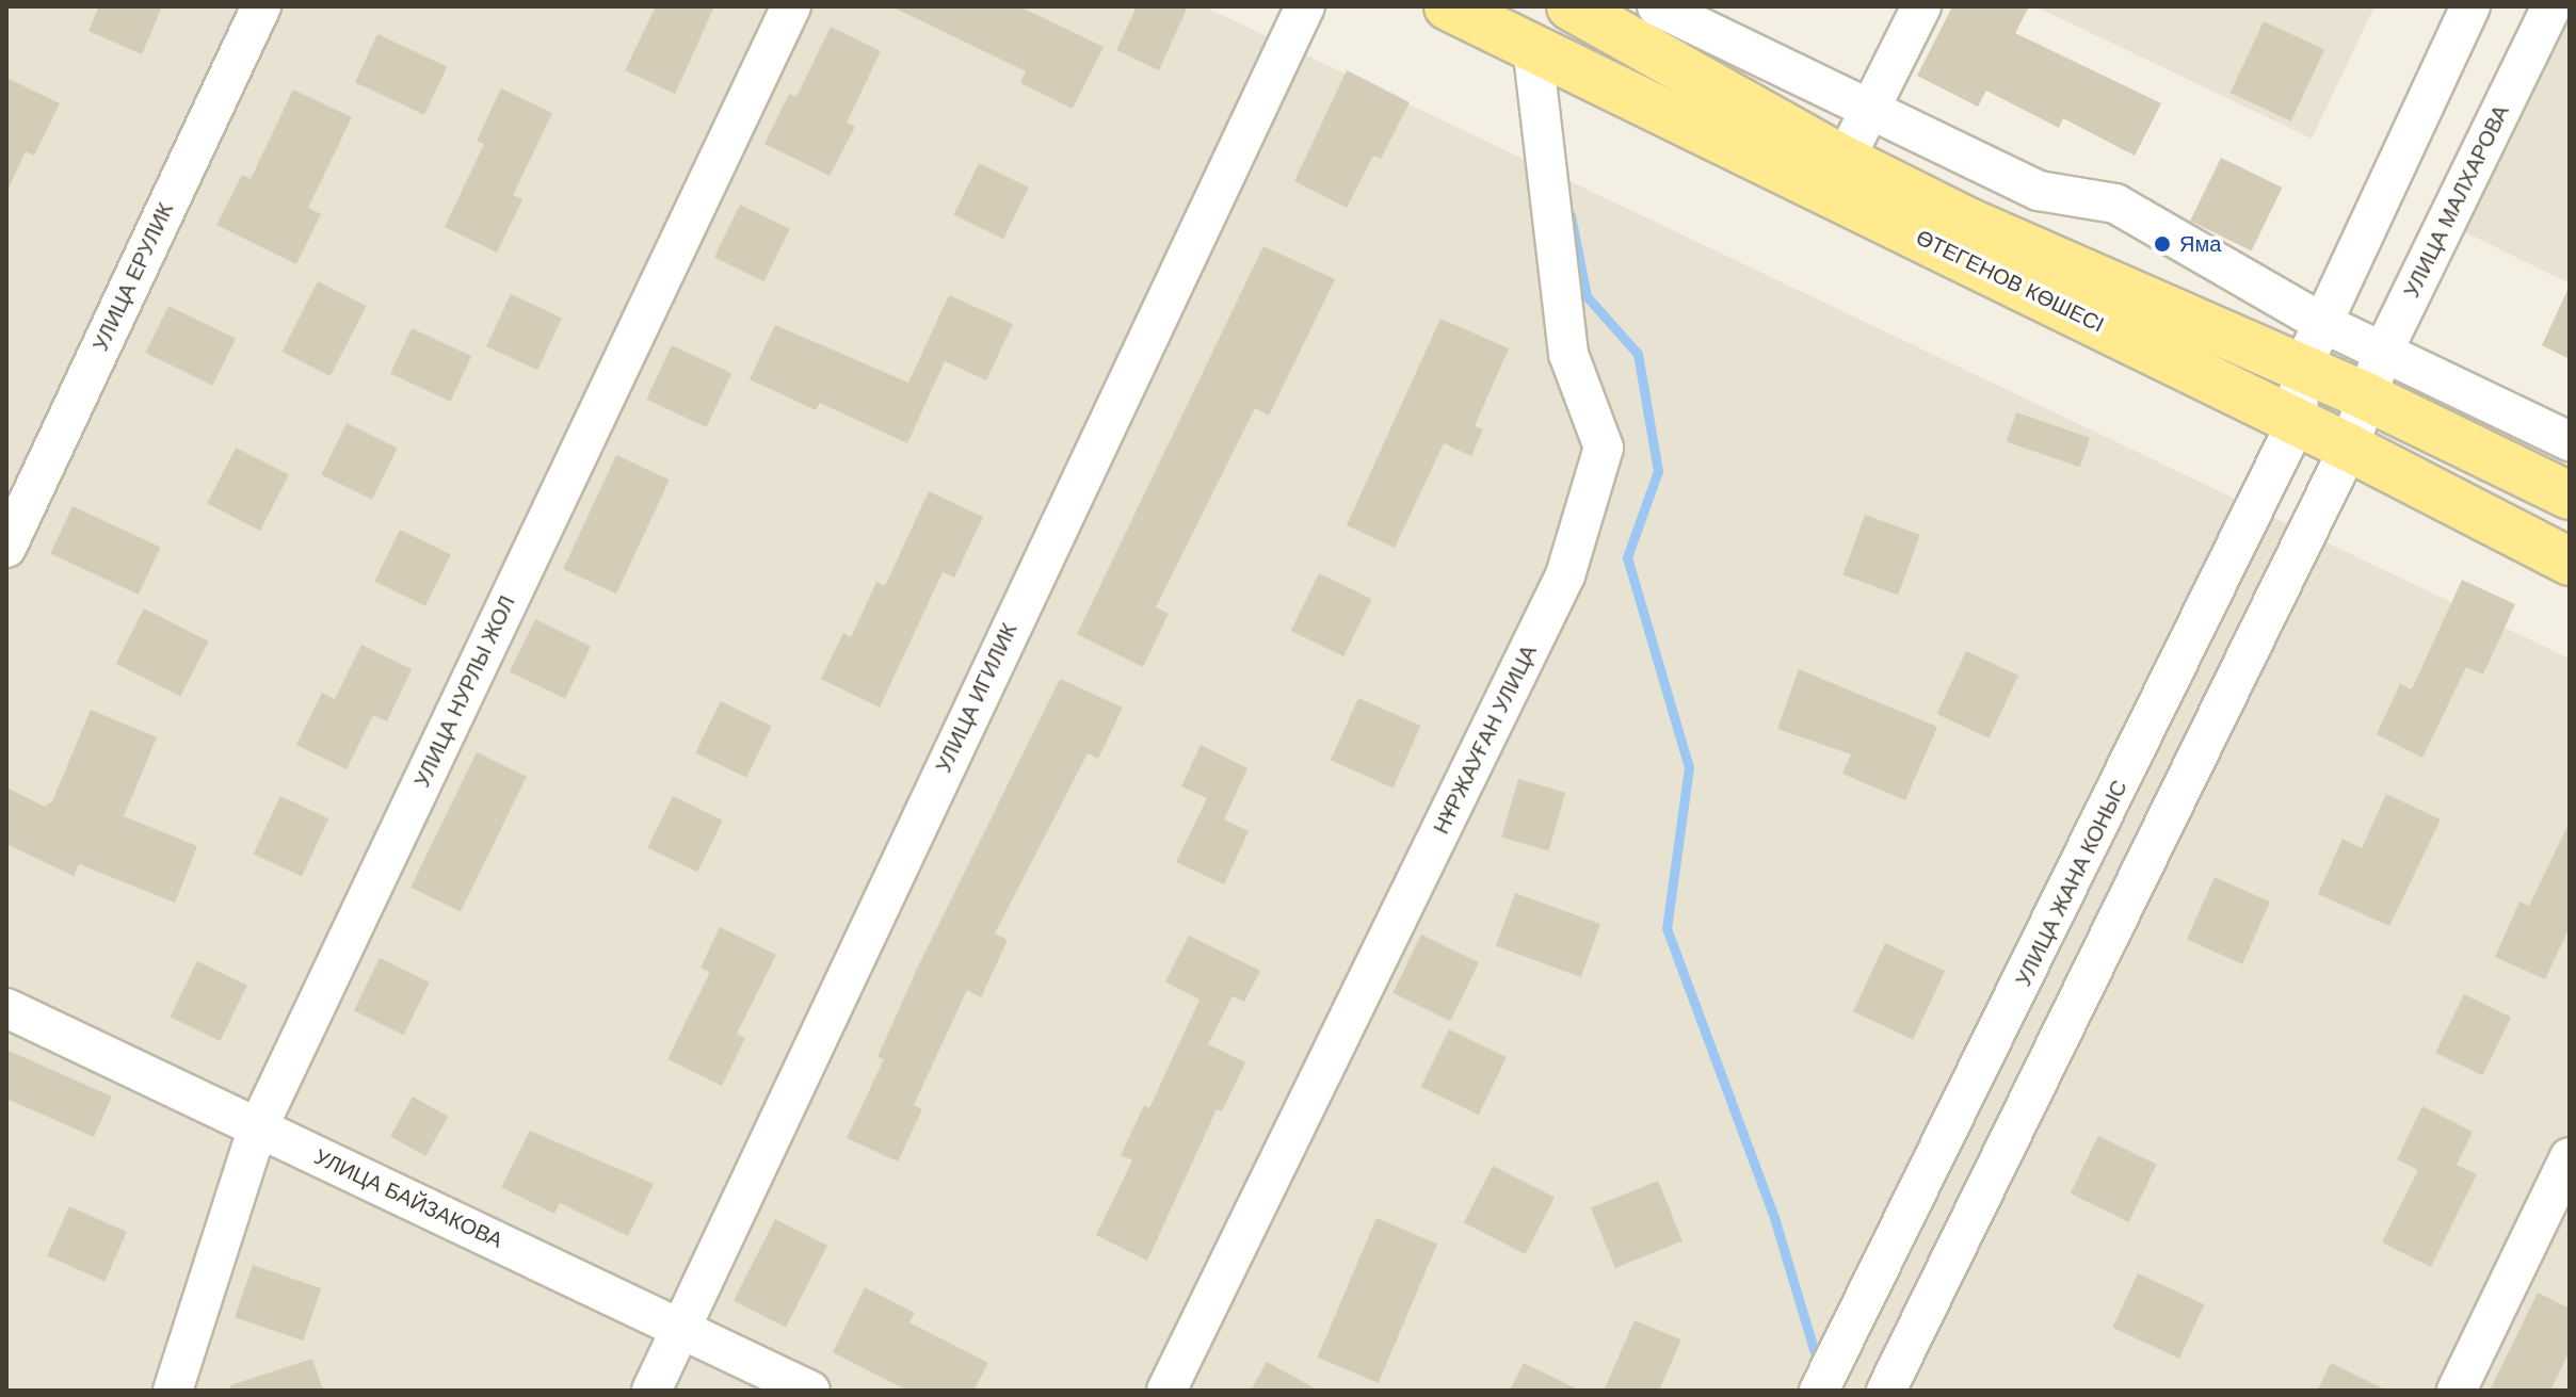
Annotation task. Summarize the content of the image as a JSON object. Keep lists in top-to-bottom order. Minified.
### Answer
{"streets":{"main road":["ӨТЕГЕНОВ КӨШЕСІ"],"street":["УЛИЦА МАЛХАРОВА","УЛИЦА ЕРУЛИК","УЛИЦА НУРЛЫ ЖОЛ","УЛИЦА ИГИЛИК","НҰРЖАУҒАН УЛИЦА","УЛИЦА ЖАНА КОНЫС","УЛИЦА БАЙЗАКОВА"]},"crossings":[["УЛИЦА МАЛХАРОВА","ӨТЕГЕНОВ КӨШЕСІ"],["ӨТЕГЕНОВ КӨШЕСІ","НҰРЖАУҒАН УЛИЦА"],["ӨТЕГЕНОВ КӨШЕСІ","УЛИЦА ЖАНА КОНЫС"],["УЛИЦА НУРЛЫ ЖОЛ","УЛИЦА БАЙЗАКОВА"],["УЛИЦА ИГИЛИК","УЛИЦА БАЙЗАКОВА"]],"places":["Яма"]}
